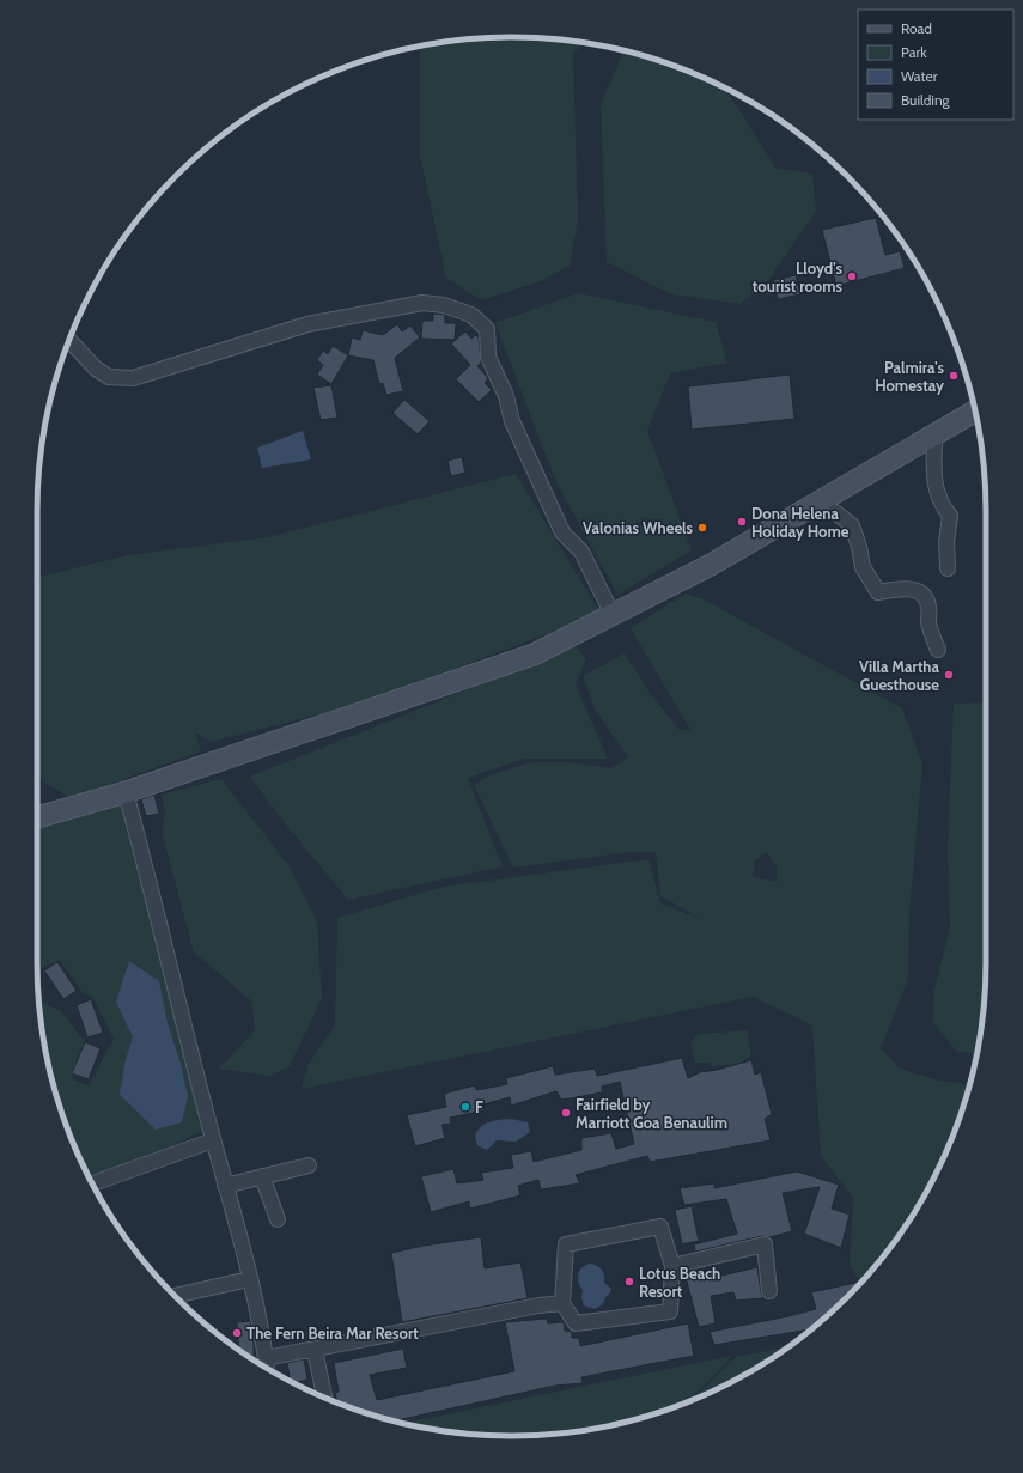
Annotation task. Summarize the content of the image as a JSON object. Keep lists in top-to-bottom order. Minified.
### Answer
{"places":["Lloyd's tourist rooms","Palmira's Homestay","Dona Helena Holiday Home","Valonias Wheels","Villa Martha Guesthouse","F","Fairfield by Marriott Goa Benaulim","Lotus Beach Resort","The Fern Beira Mar Resort"],"legend":["Road","Park","Water","Building"]}
